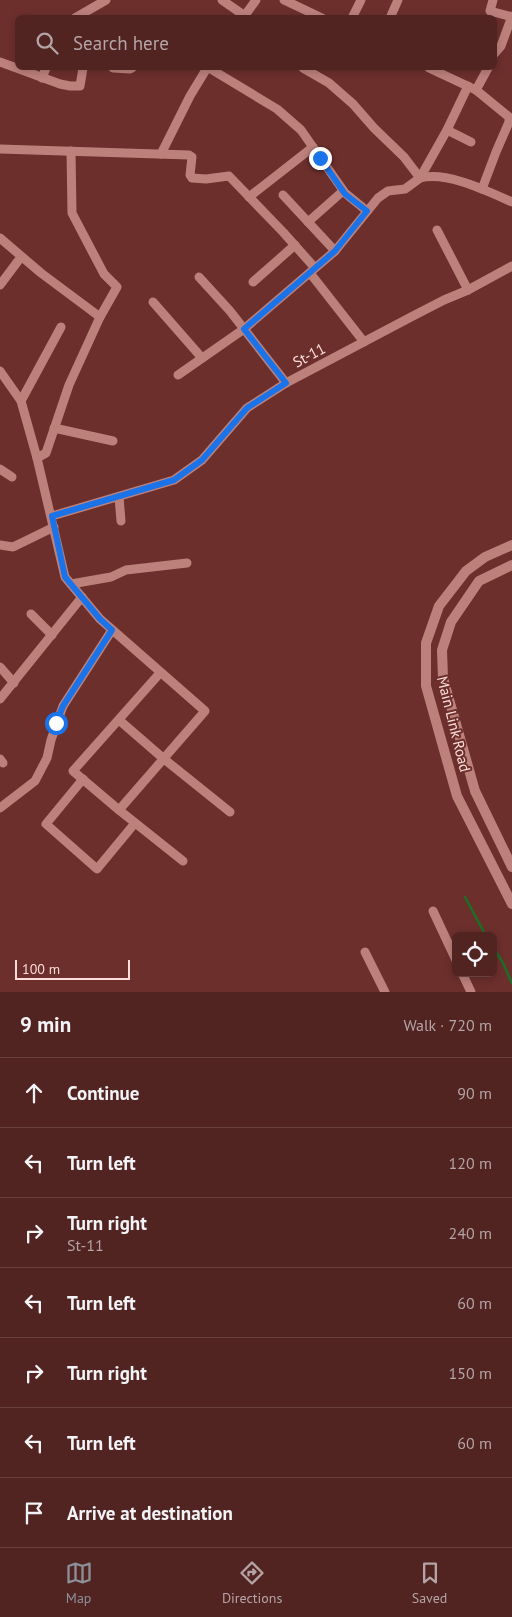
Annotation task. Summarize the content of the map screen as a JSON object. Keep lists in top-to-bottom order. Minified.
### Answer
{"streets":{"street":["St-11","Main Link Road"]},"scale_bar":"100 m","page":{"search":"Search here","scale":"100 m","heading":["9 min","Walk · 720 m"],"list":[["Continue","90 m"],["Turn left","120 m"],["Turn right","St-11","240 m"],["Turn left","60 m"],["Turn right","150 m"],["Turn left","60 m"],"Arrive at destination"],"nav":["Map","Directions","Saved"]}}
